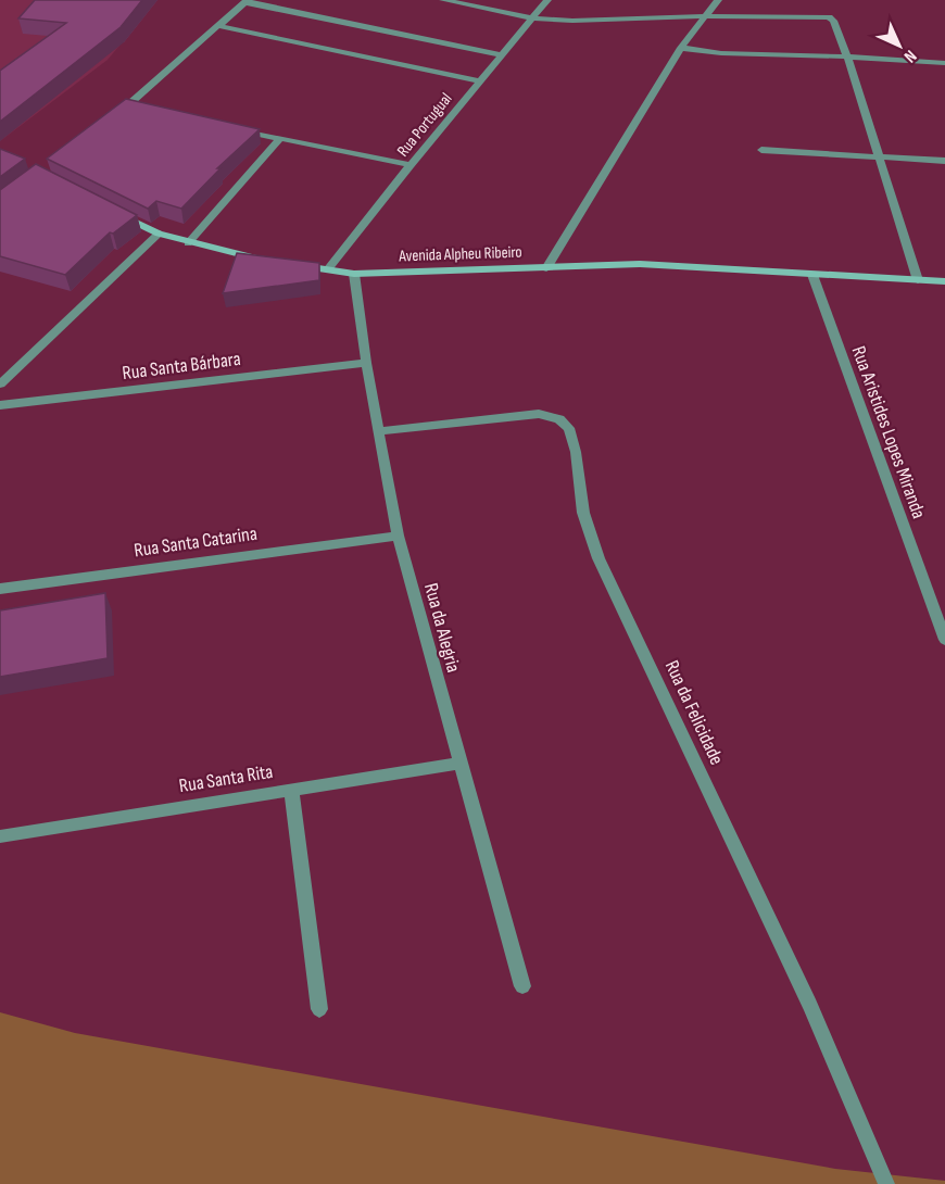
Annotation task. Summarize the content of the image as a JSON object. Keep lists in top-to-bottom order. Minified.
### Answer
{"streets":{"street":["Rua Portugual","Avenida Alpheu Ribeiro","Rua Santa Bárbara","Rua Aristides Lopes Miranda","Rua Santa Catarina","Rua da Alegria","Rua da Felicidade","Rua Santa Rita"]},"crossings":[["Rua Portugual","Avenida Alpheu Ribeiro"],["Avenida Alpheu Ribeiro","Rua Aristides Lopes Miranda"],["Avenida Alpheu Ribeiro","Rua da Alegria"],["Rua Santa Bárbara","Rua da Alegria"],["Rua Santa Catarina","Rua da Alegria"],["Rua da Alegria","Rua da Felicidade"],["Rua da Alegria","Rua Santa Rita"]],"north":"bottom right"}
